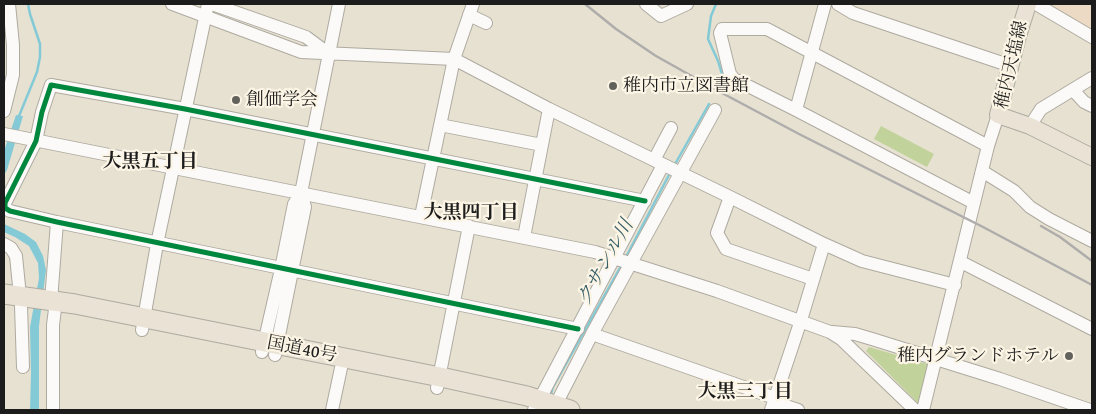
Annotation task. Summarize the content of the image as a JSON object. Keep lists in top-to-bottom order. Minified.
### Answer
{"streets":{"highway":["国道40号"],"main road":["稚内天塩線"]},"districts":["大黒五丁目","大黒四丁目","大黒三丁目"],"water":["クサンル川"],"places":["稚内市立図書館","創価学会","稚内グランドホテル"]}
